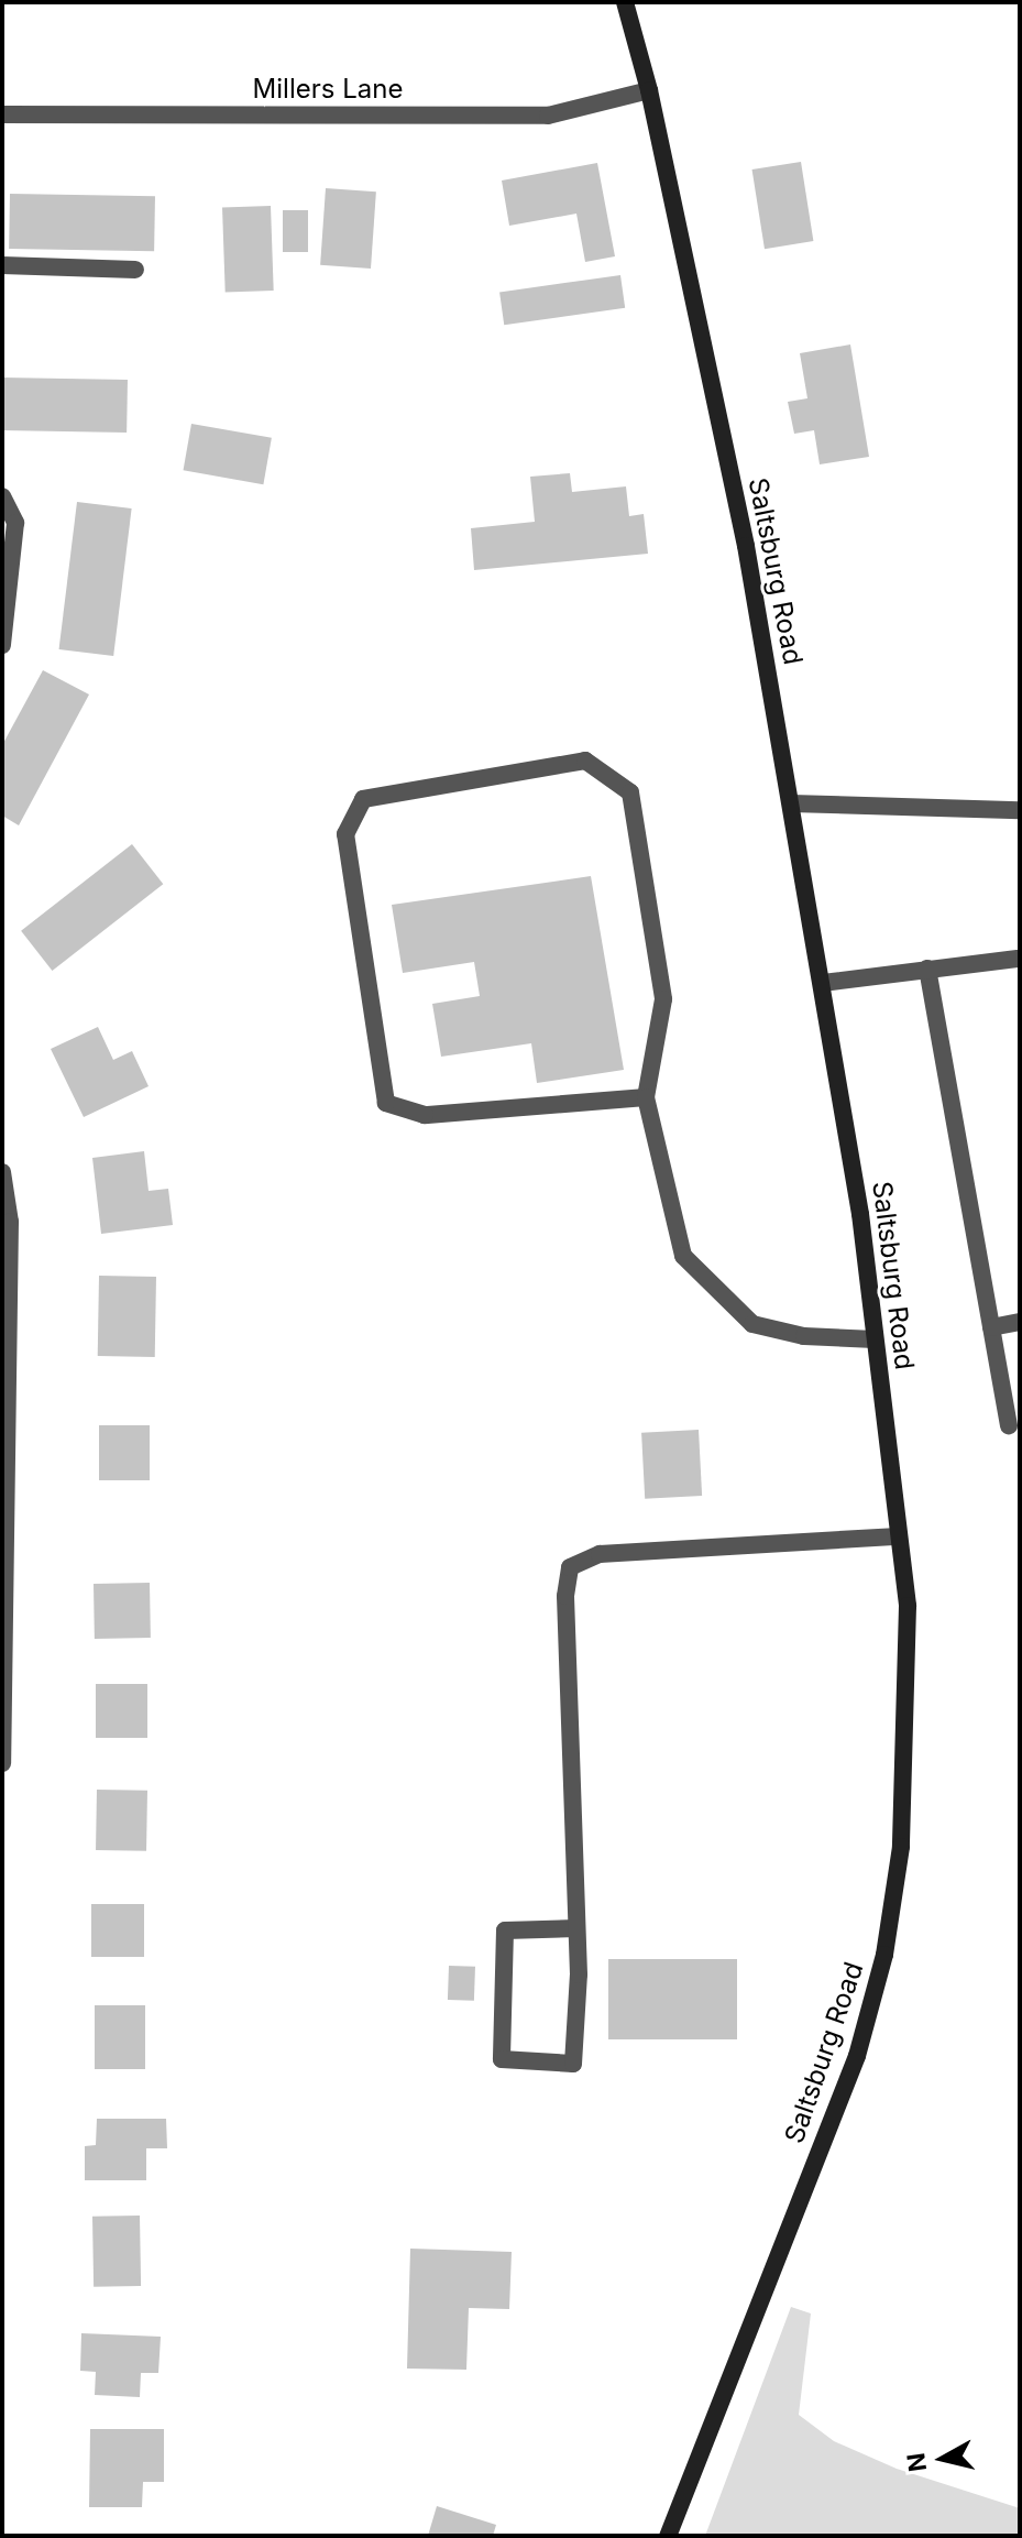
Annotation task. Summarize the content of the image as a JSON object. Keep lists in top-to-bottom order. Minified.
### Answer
{"streets":{"main road":["Saltsburg Road"],"street":["Millers Lane"]},"crossings":[["Millers Lane","Saltsburg Road"]],"north":"left"}
